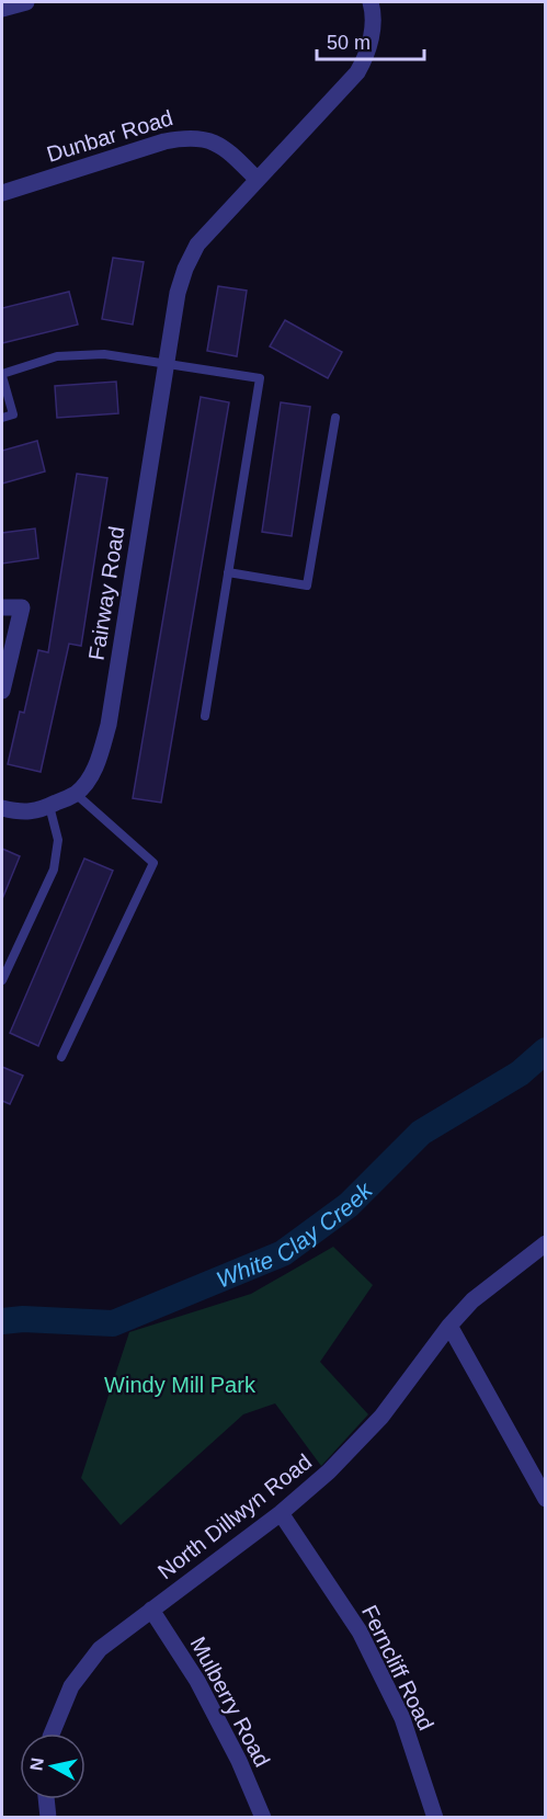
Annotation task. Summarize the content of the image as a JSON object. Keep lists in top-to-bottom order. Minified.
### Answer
{"streets":{"street":["Dunbar Road","Fairway Road","North Dillwyn Road","Ferncliff Road","Mulberry Road"]},"crossings":[["Dunbar Road","Fairway Road"],["North Dillwyn Road","Ferncliff Road"],["North Dillwyn Road","Mulberry Road"]],"water":["White Clay Creek"],"parks":["Windy Mill Park"],"scale_bar":"50 m","north":"left"}
